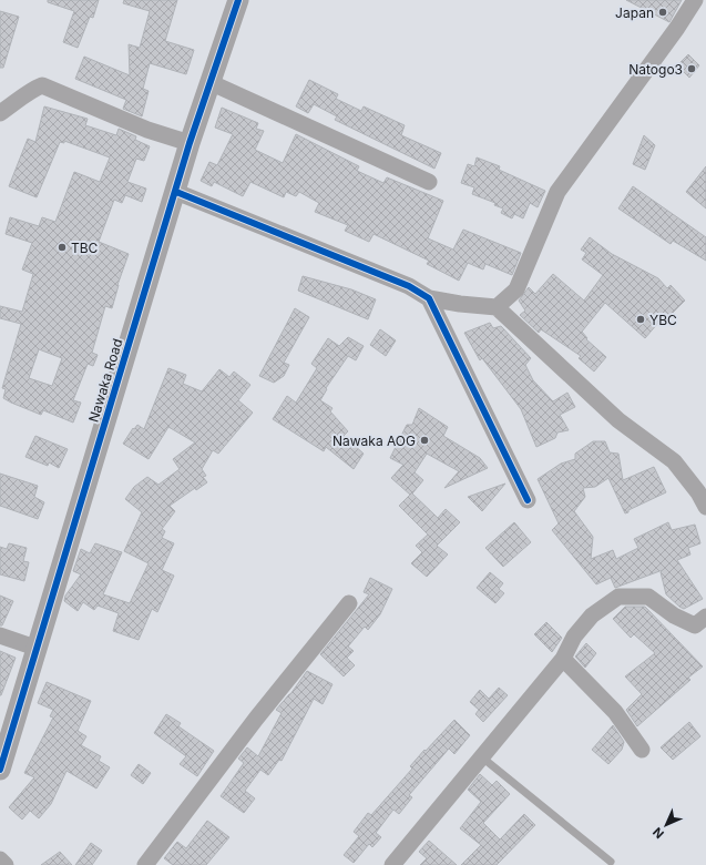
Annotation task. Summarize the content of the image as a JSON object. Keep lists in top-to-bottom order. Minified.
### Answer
{"streets":{"street":["Nawaka Road"]},"places":["Japan","Natogo3","TBC","YBC","Nawaka AOG"],"north":"bottom left"}
